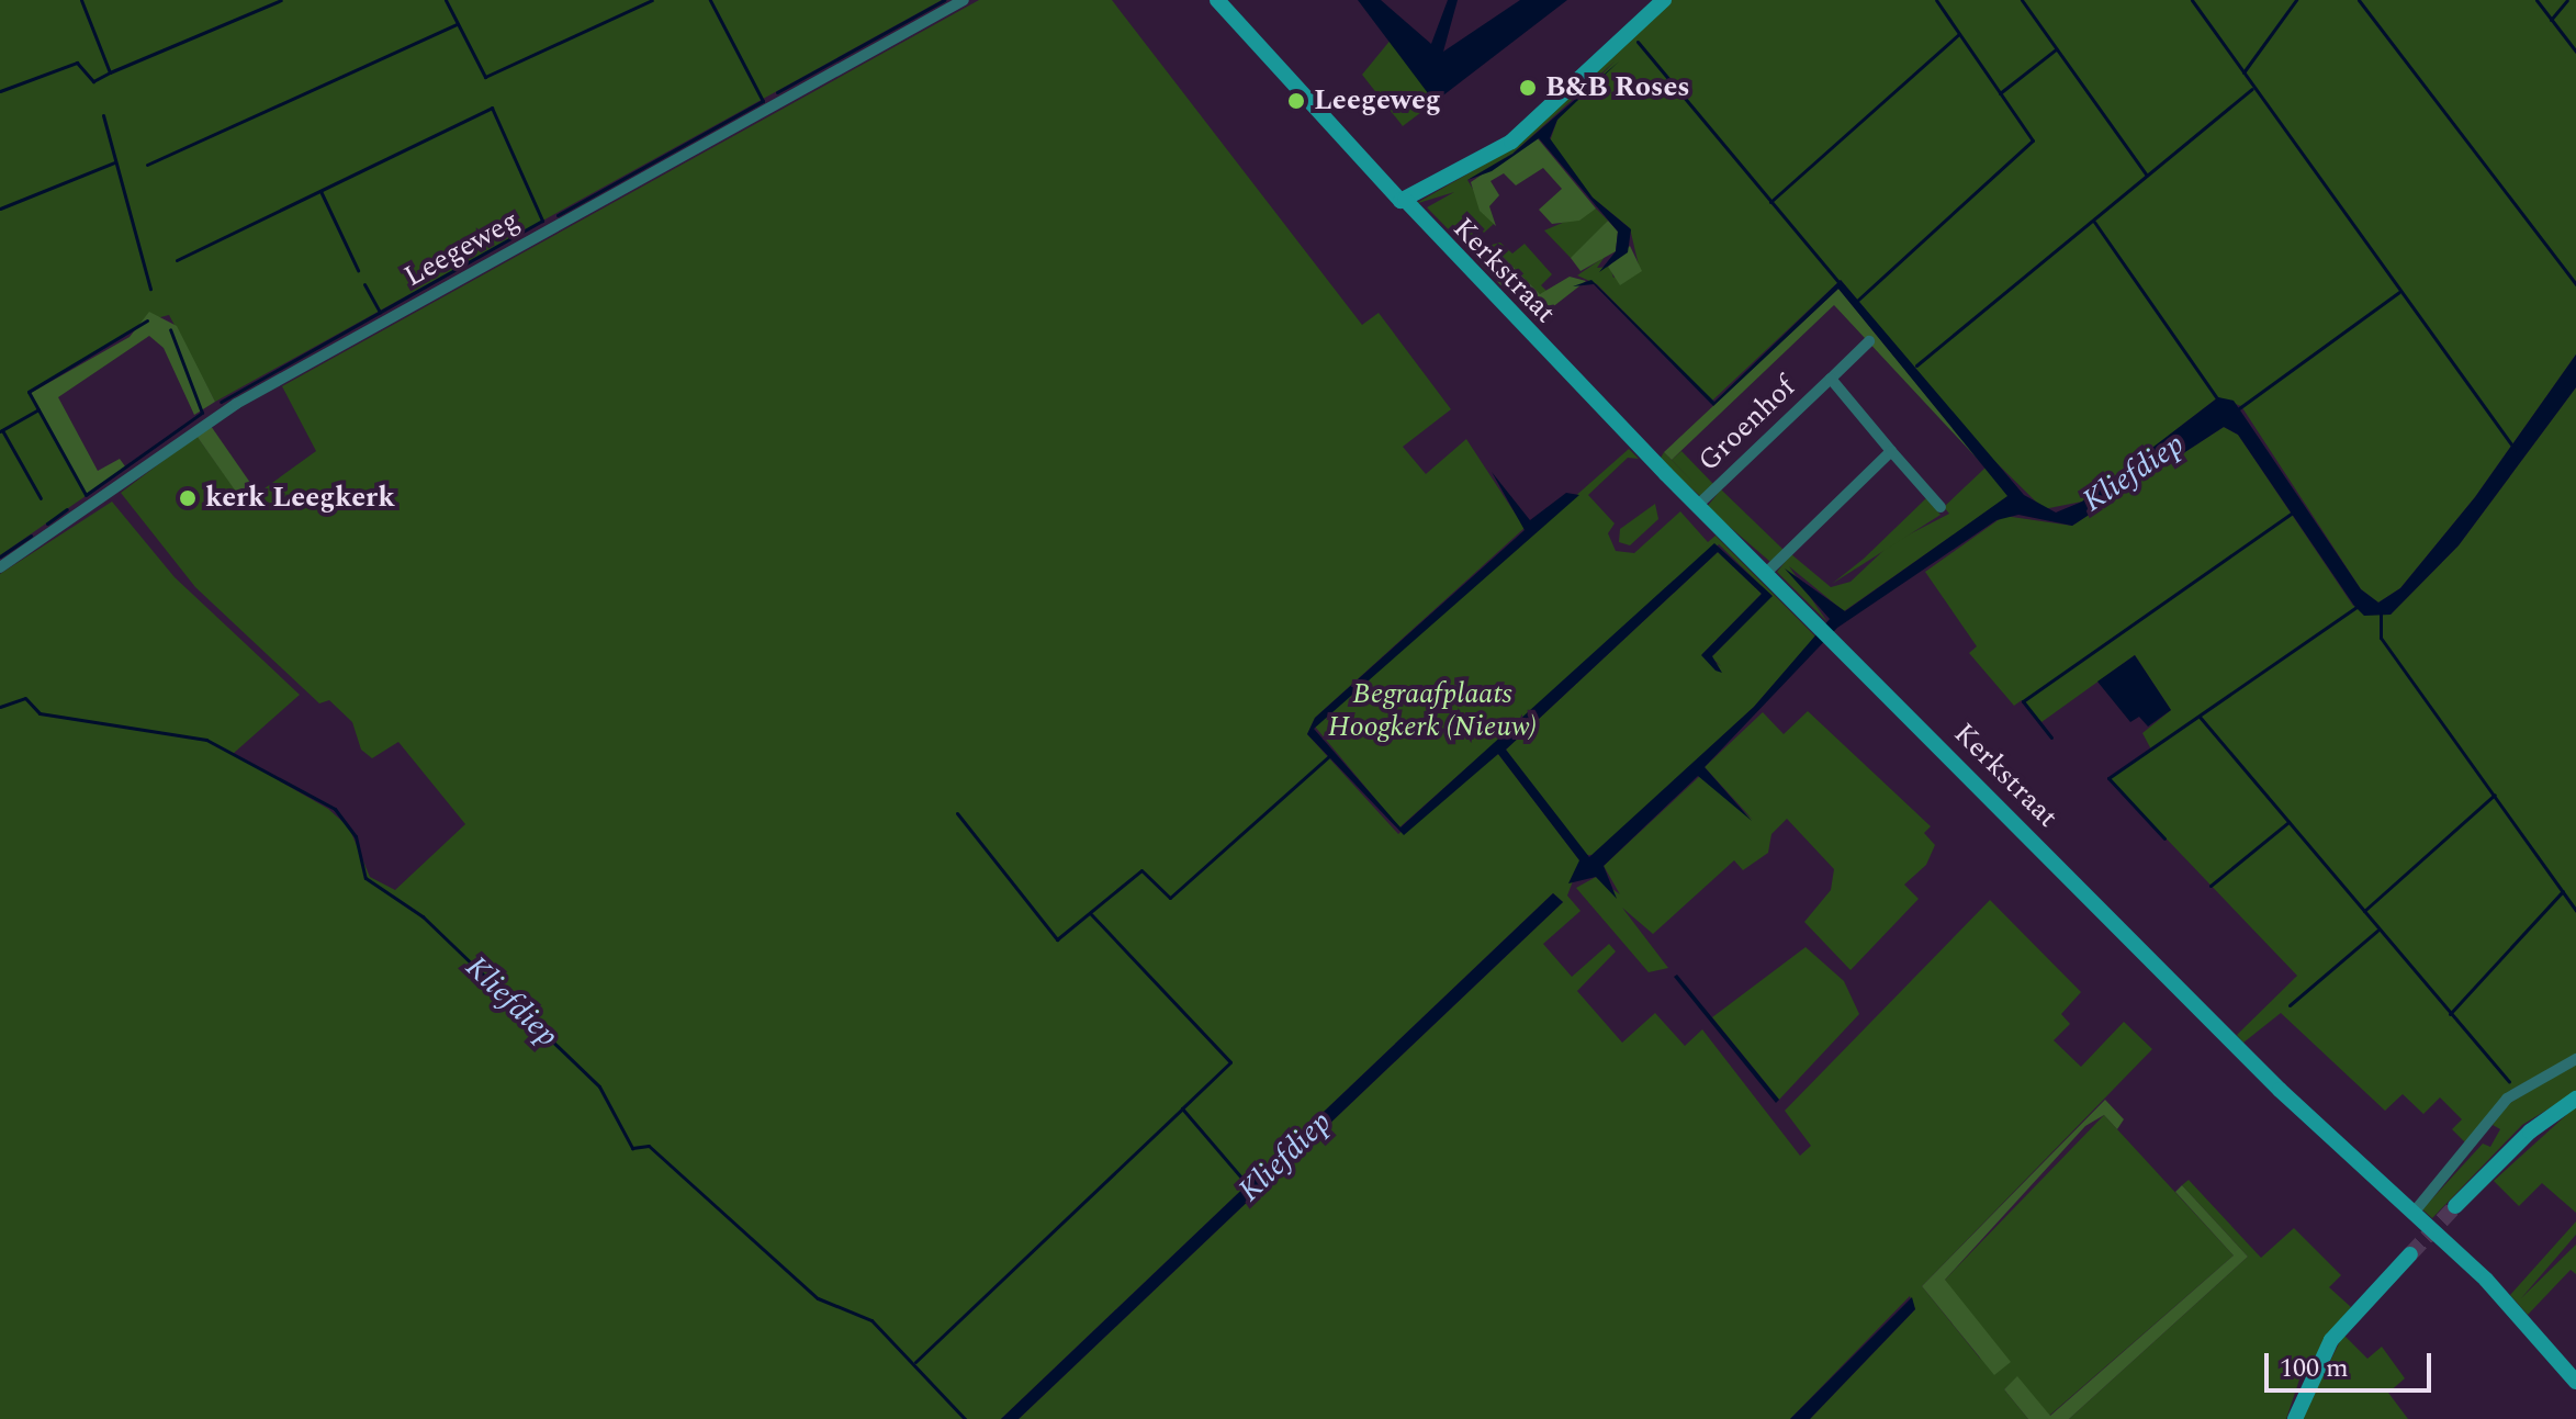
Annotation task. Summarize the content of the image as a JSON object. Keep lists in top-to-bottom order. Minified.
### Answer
{"streets":{"street":["Leegeweg","Kerkstraat","Groenhof"]},"crossings":[["Kerkstraat","Groenhof"]],"water":["Kliefdiep"],"parks":["Begraafplaats Hoogkerk (Nieuw)"],"places":["B&B Roses","Leegeweg","kerk Leegkerk"],"scale_bar":"100 m"}
